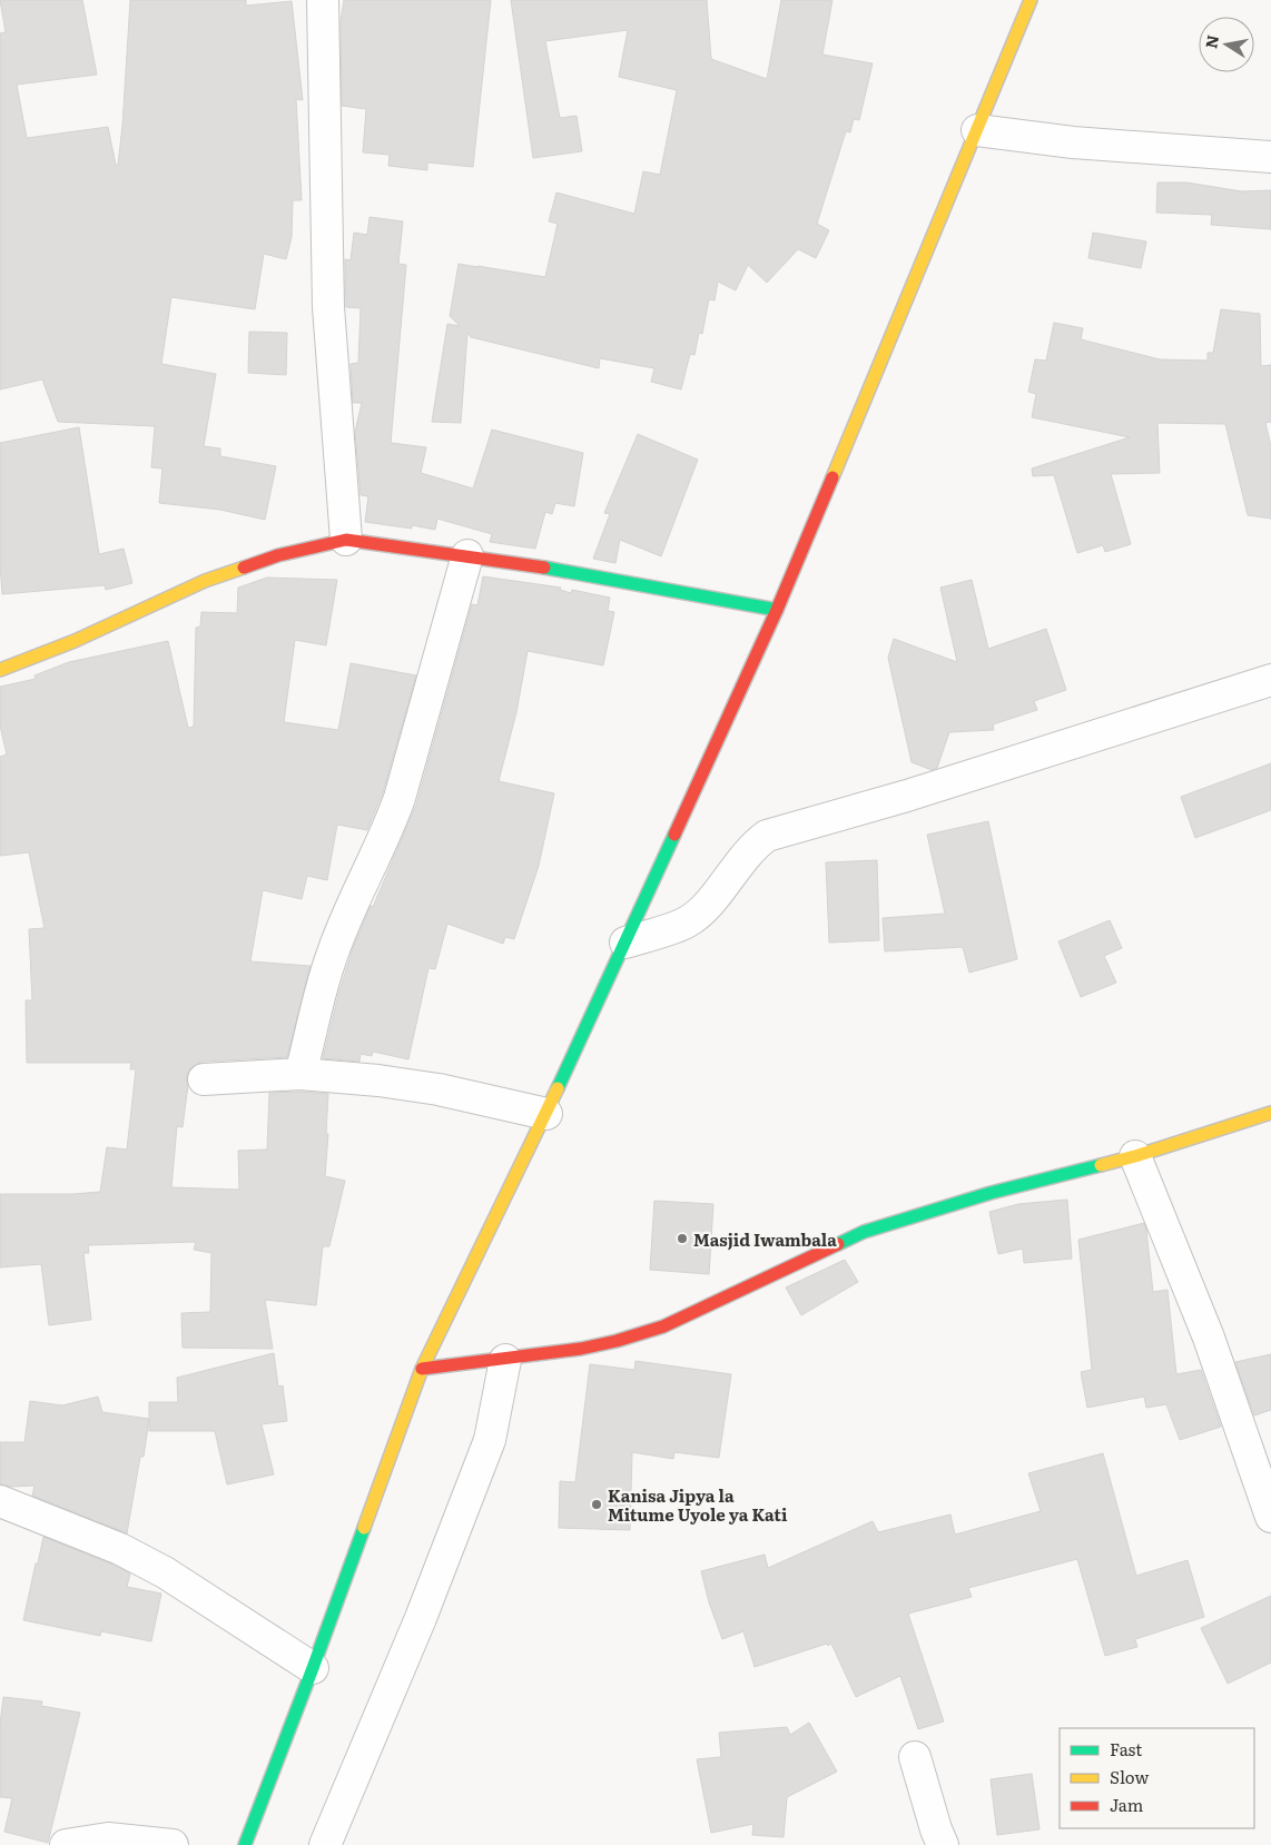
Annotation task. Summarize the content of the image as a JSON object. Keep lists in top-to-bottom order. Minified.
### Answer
{"places":["Masjid Iwambala","Kanisa Jipya la Mitume Uyole ya Kati"],"legend":["Fast","Slow","Jam"],"north":"left"}
